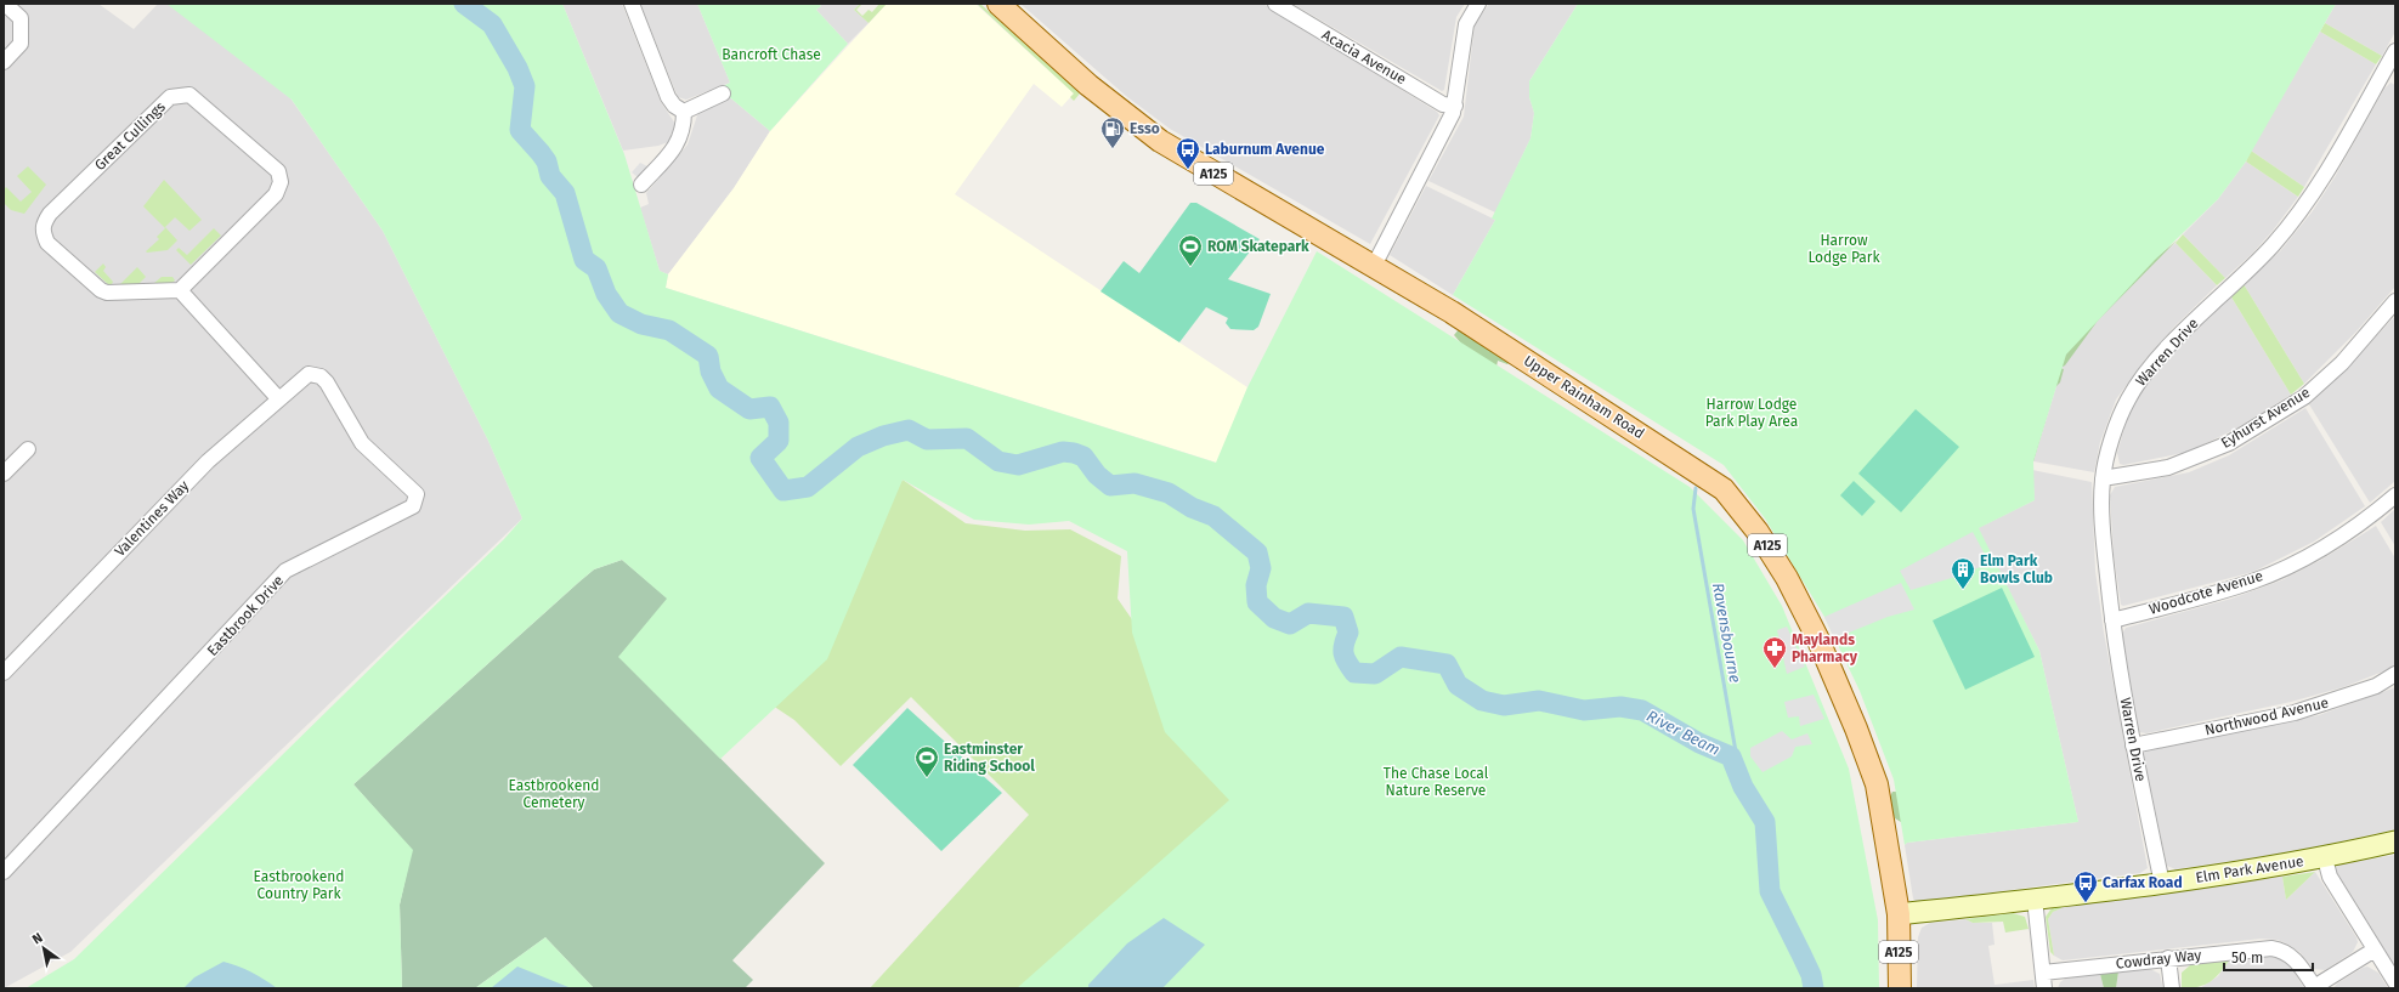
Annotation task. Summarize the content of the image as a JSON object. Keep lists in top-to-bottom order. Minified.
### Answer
{"streets":{"main road":["A125","Upper Rainham Road"],"street":["Acacia Avenue","Great Cullings","Warren Drive","Eyhurst Avenue","Valentines Way","Woodcote Avenue","Eastbrook Drive","Northwood Avenue","Elm Park Avenue","Cowdray Way"]},"crossings":[["Warren Drive","Eyhurst Avenue"],["Warren Drive","Woodcote Avenue"],["Warren Drive","Northwood Avenue"],["Warren Drive","Elm Park Avenue"],["Upper Rainham Road","Elm Park Avenue"],["Valentines Way","Eastbrook Drive"]],"water":["Ravensbourne","River Beam"],"parks":["Bancroft Chase","Harrow Lodge Park","Harrow Lodge Park Play Area","The Chase Local Nature Reserve","Eastbrookend Cemetery","Eastbrookend Country Park"],"places":{"fuel station":["Esso"],"bus stop":["Laburnum Avenue","Carfax Road"],"sports":["ROM Skatepark","Eastminster Riding School"],"building":["Elm Park Bowls Club"],"pharmacy":["Maylands Pharmacy"]},"scale_bar":"50 m","north":"top left"}
